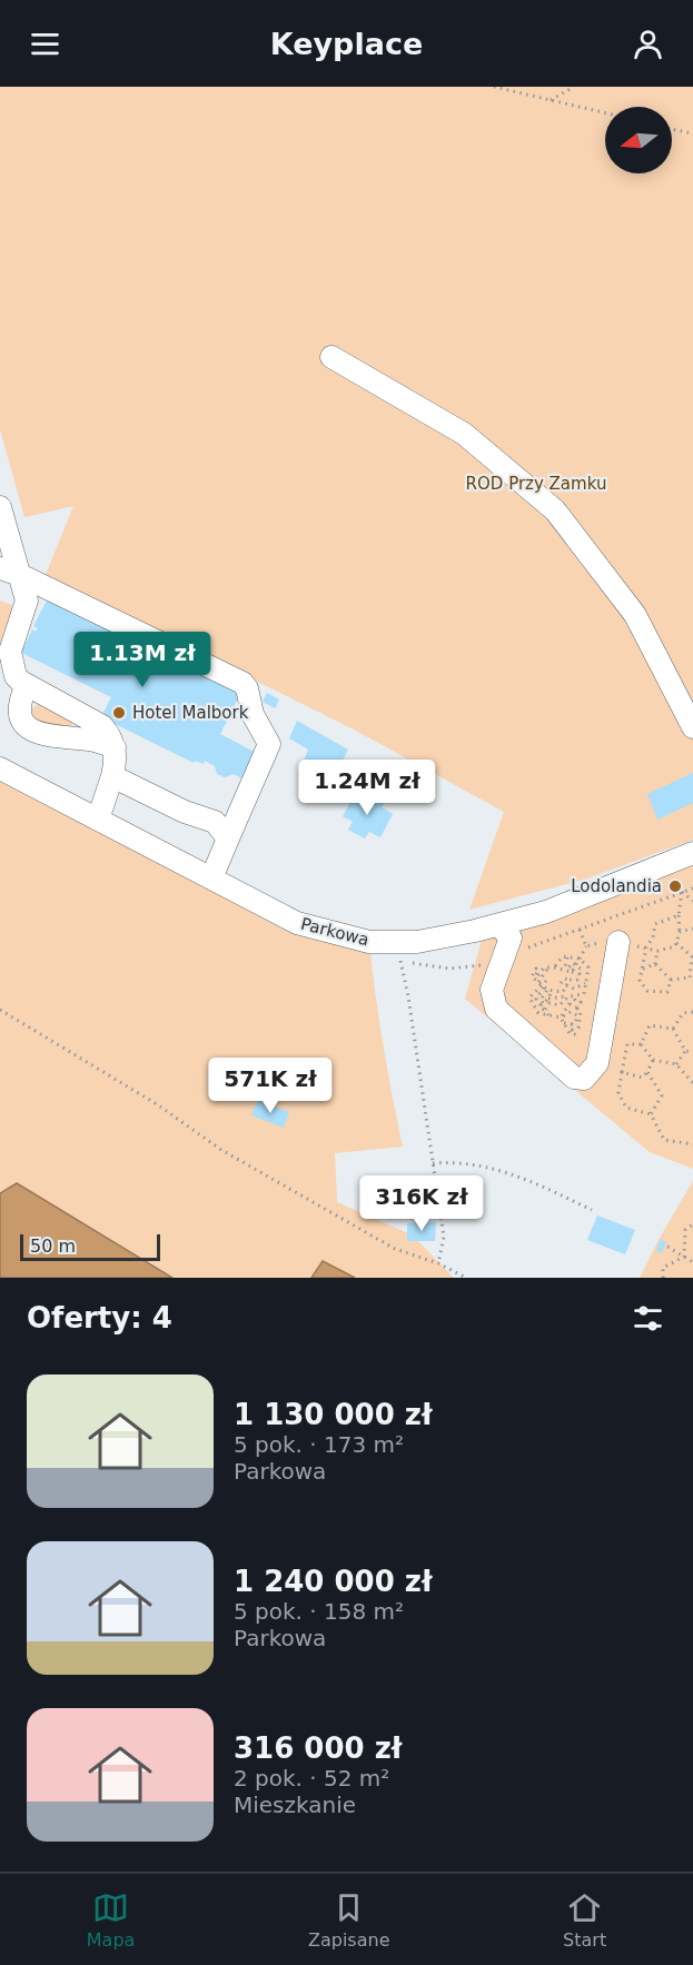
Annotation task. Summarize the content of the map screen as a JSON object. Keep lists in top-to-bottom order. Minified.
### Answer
{"streets":{"street":["Parkowa"]},"parks":["ROD Przy Zamku"],"places":["Hotel Malbork","Lodolandia"],"scale_bar":"50 m","north":"left","page":{"header":"Keyplace","price":["1.13M zł","1.24M zł","571K zł","316K zł"],"scale":"50 m","heading":"Oferty: 4","list":[{"name":"1 130 000 zł","note":"5 pok. · 173 m² · Parkowa"},{"name":"1 240 000 zł","note":"5 pok. · 158 m² · Parkowa"},{"name":"316 000 zł","note":"2 pok. · 52 m² · Mieszkanie"}],"tabs":["Mapa","Zapisane","Start"]}}
